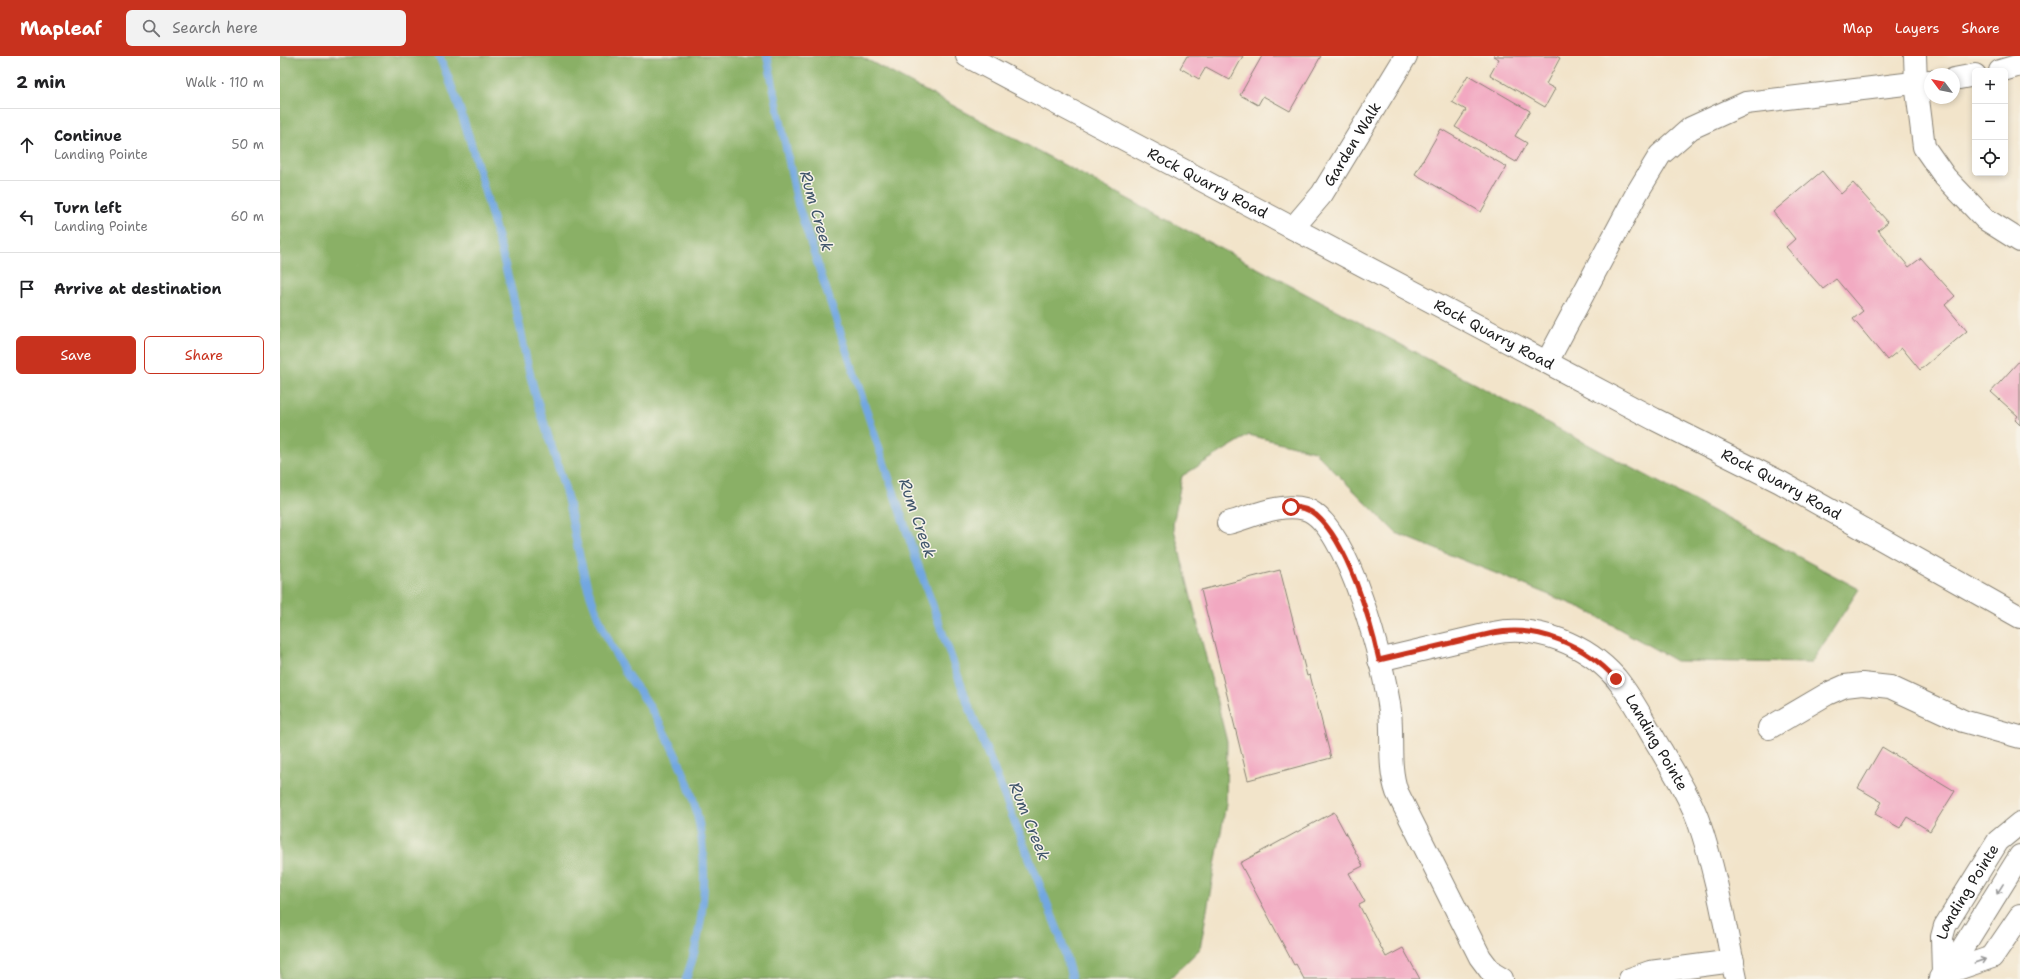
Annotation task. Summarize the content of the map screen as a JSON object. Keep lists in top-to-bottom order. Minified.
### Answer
{"streets":{"street":["Garden Walk","Rock Quarry Road","Landing Pointe"]},"crossings":[["Garden Walk","Rock Quarry Road"]],"water":["Rum Creek"],"north":"top left","page":{"header":"Mapleaf","search":"Search here","nav":["Map","Layers","Share"],"heading":["2 min","Walk · 110 m"],"map_buttons":["+","−"],"list":[["Continue","Landing Pointe","50 m"],["Turn left","Landing Pointe","60 m"],"Arrive at destination"],"buttons":["Save","Share"]}}
